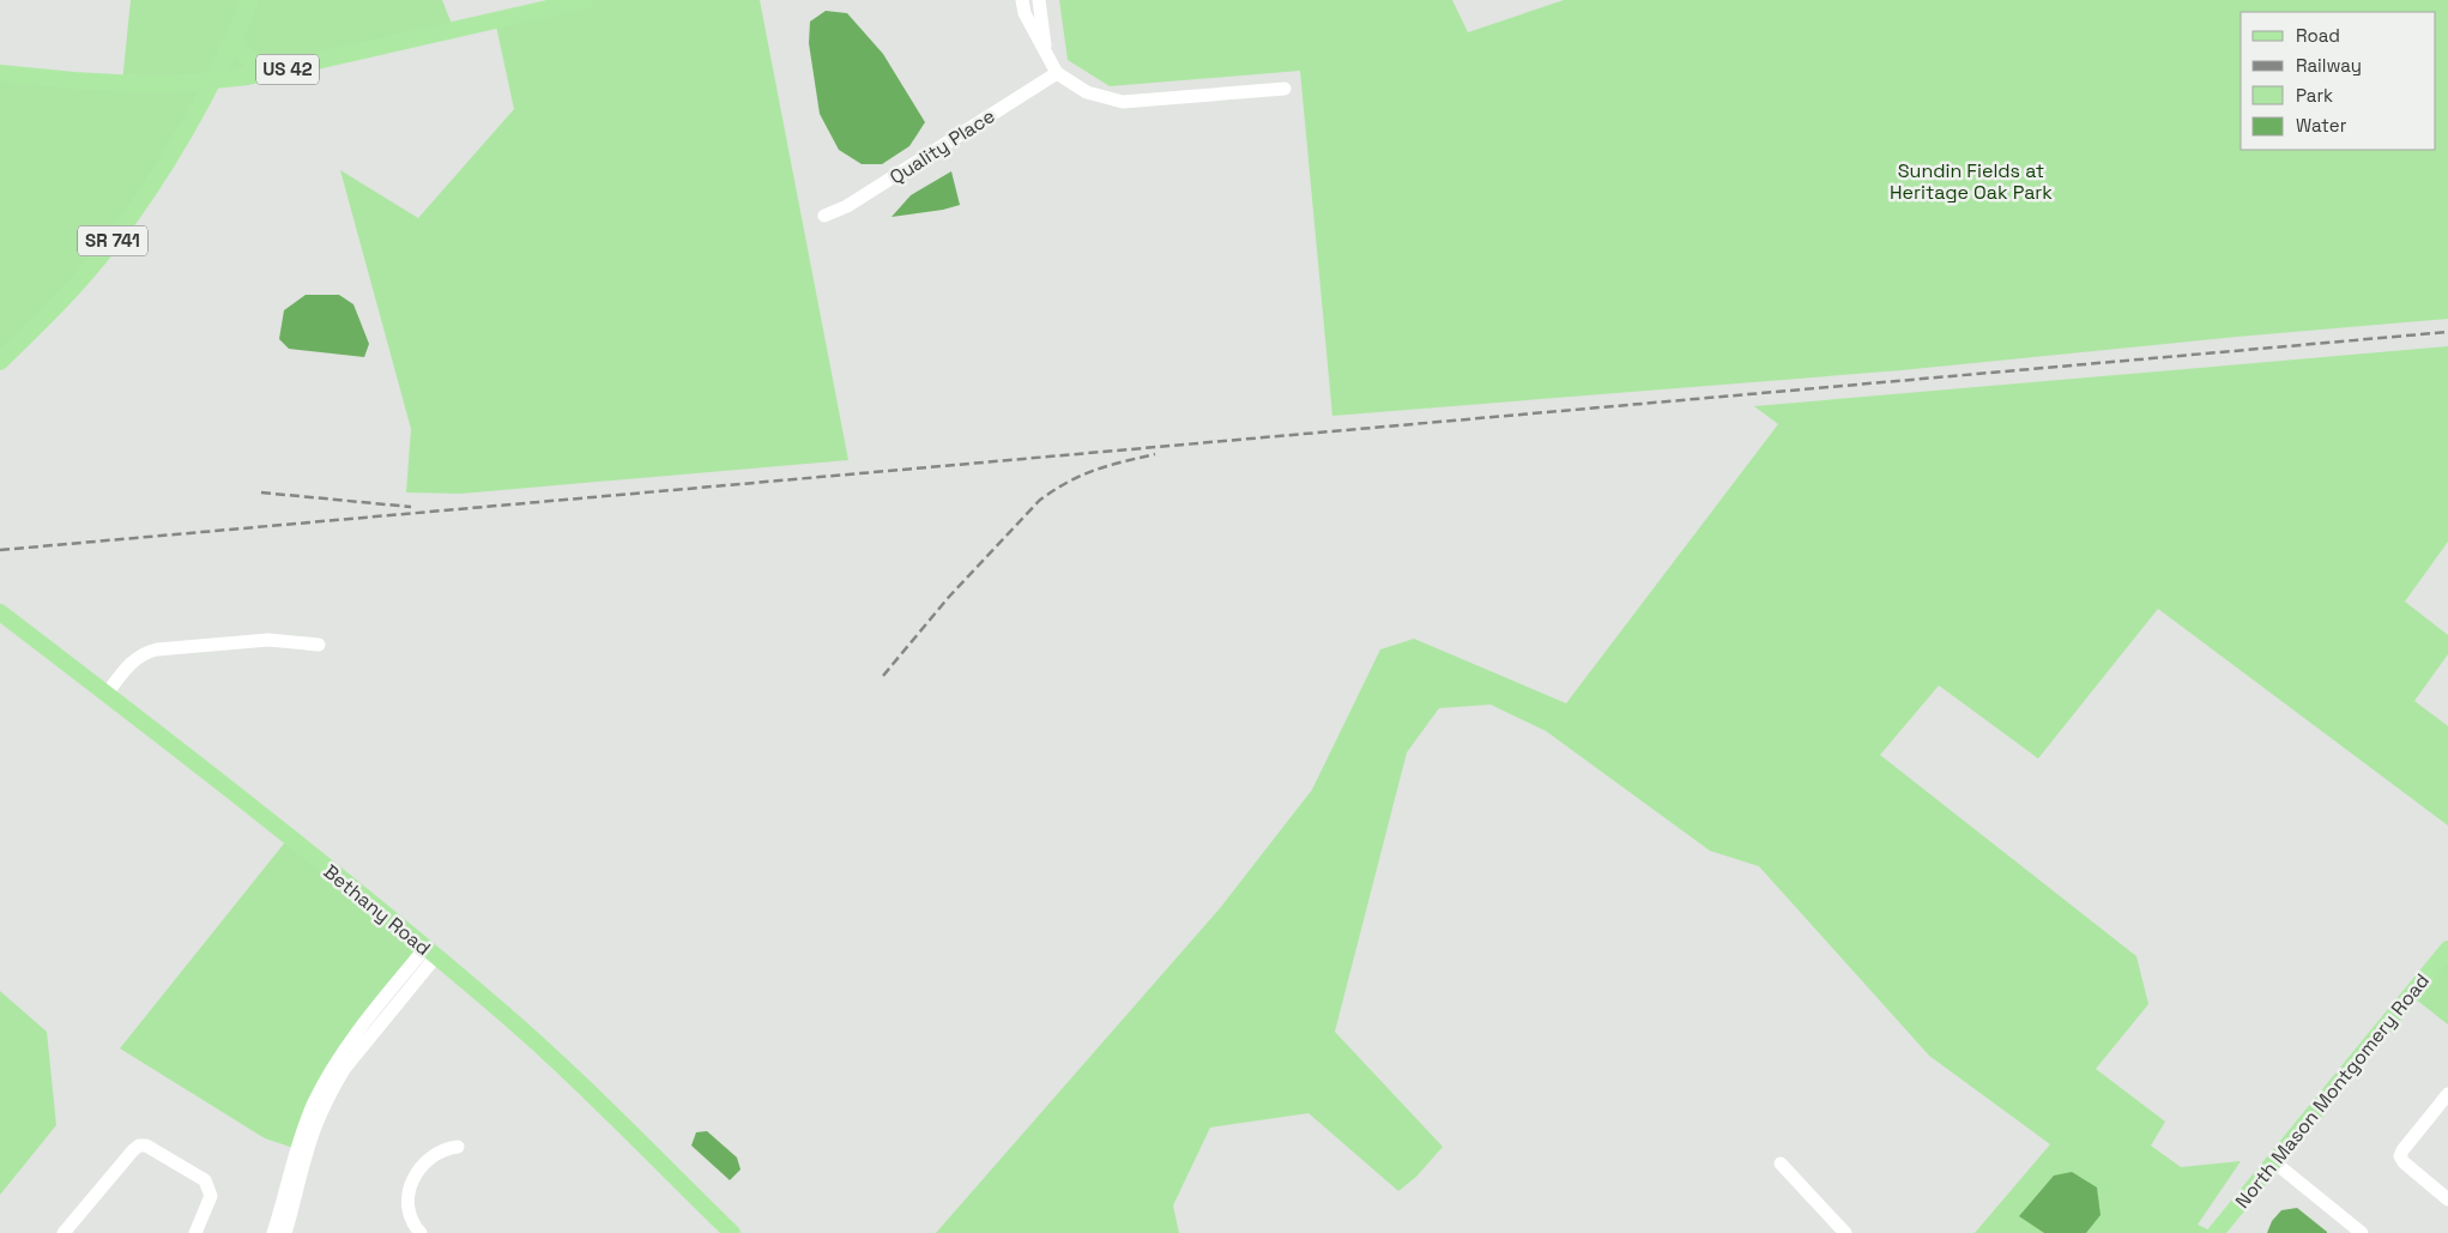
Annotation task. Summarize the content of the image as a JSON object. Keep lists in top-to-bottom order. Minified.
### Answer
{"streets":{"main road":["US 42","SR 741","Bethany Road","North Mason Montgomery Road"],"street":["Quality Place"]},"crossings":[["US 42","SR 741"]],"parks":["Sundin Fields at Heritage Oak Park"],"legend":["Road","Railway","Park","Water"]}
